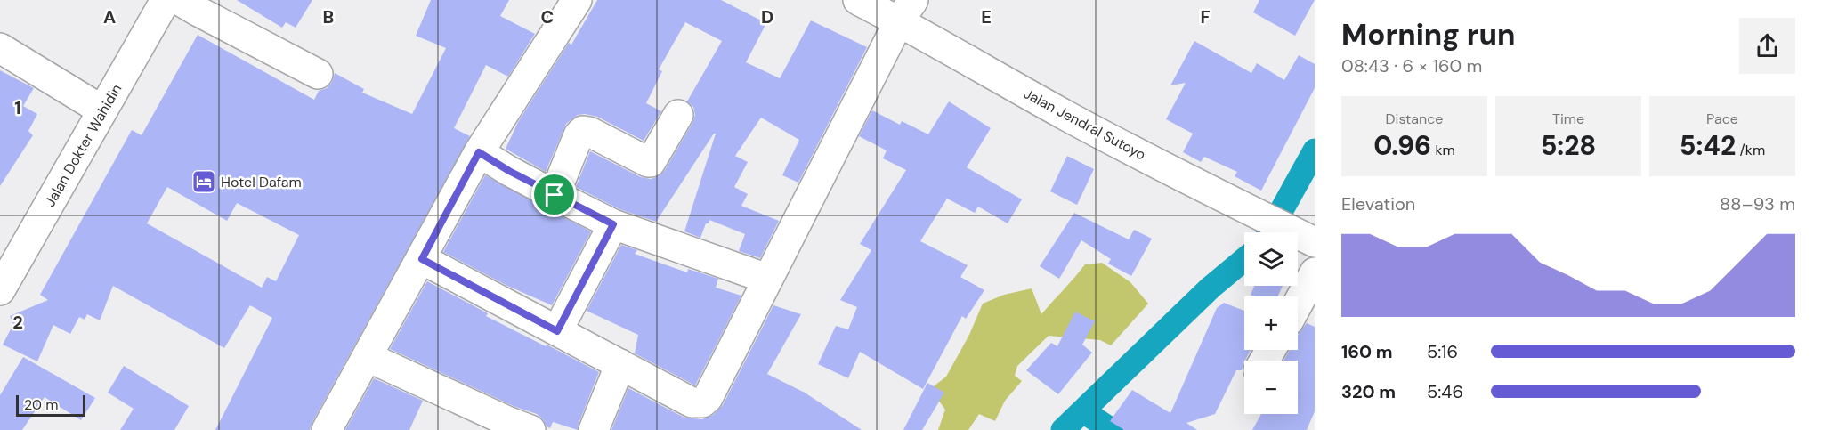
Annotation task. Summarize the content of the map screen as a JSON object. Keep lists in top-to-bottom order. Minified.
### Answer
{"streets":{"street":["Jalan Jendral Sutoyo","Jalan Dokter Wahidin"]},"places":{"hotel":["Hotel Dafam"]},"scale_bar":"20 m","page":{"heading":["Morning run","08:43 · 6 × 160 m"],"stats":[["Distance","0.96 km"],["Time","5:28"],["Pace","5:42 /km"]],"chart":["Elevation","88–93 m"],"map_buttons":["+","−"],"list":[{"name":"160 m","note":"5:16"},{"name":"320 m","note":"5:46"}],"scale":"20 m"},"grid":{"columns":["A","B","C","D","E","F"],"rows":["1","2"]}}
